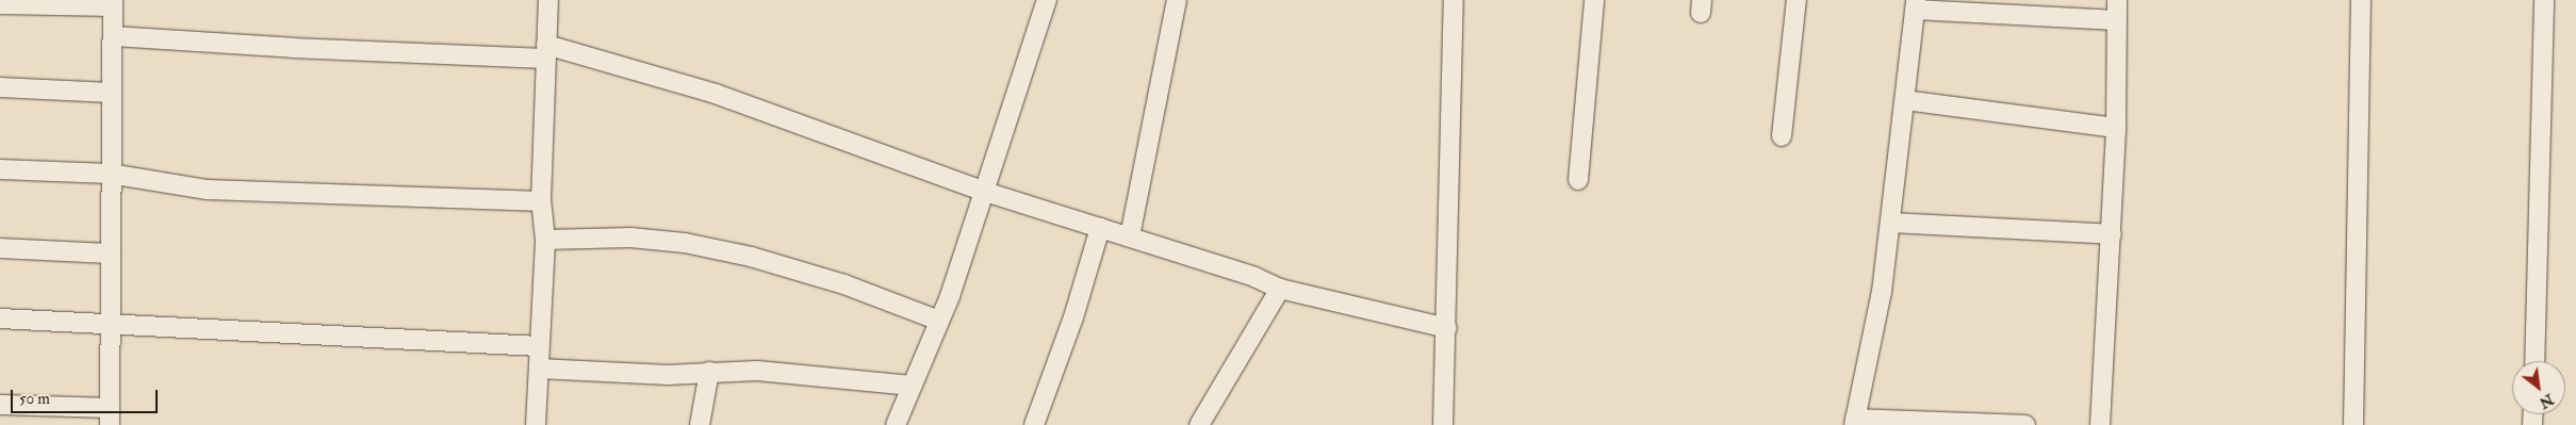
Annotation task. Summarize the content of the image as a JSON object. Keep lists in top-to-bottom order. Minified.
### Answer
{"scale_bar":"50 m","north":"bottom right"}
